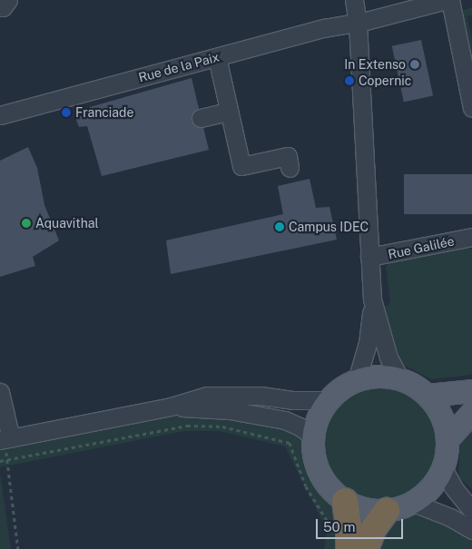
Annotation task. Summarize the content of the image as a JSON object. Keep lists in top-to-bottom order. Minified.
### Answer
{"streets":{"street":["Rue de la Paix","Rue Galilée"]},"places":["In Extenso","Copernic","Franciade","Aquavithal","Campus IDEC"],"scale_bar":"50 m"}
